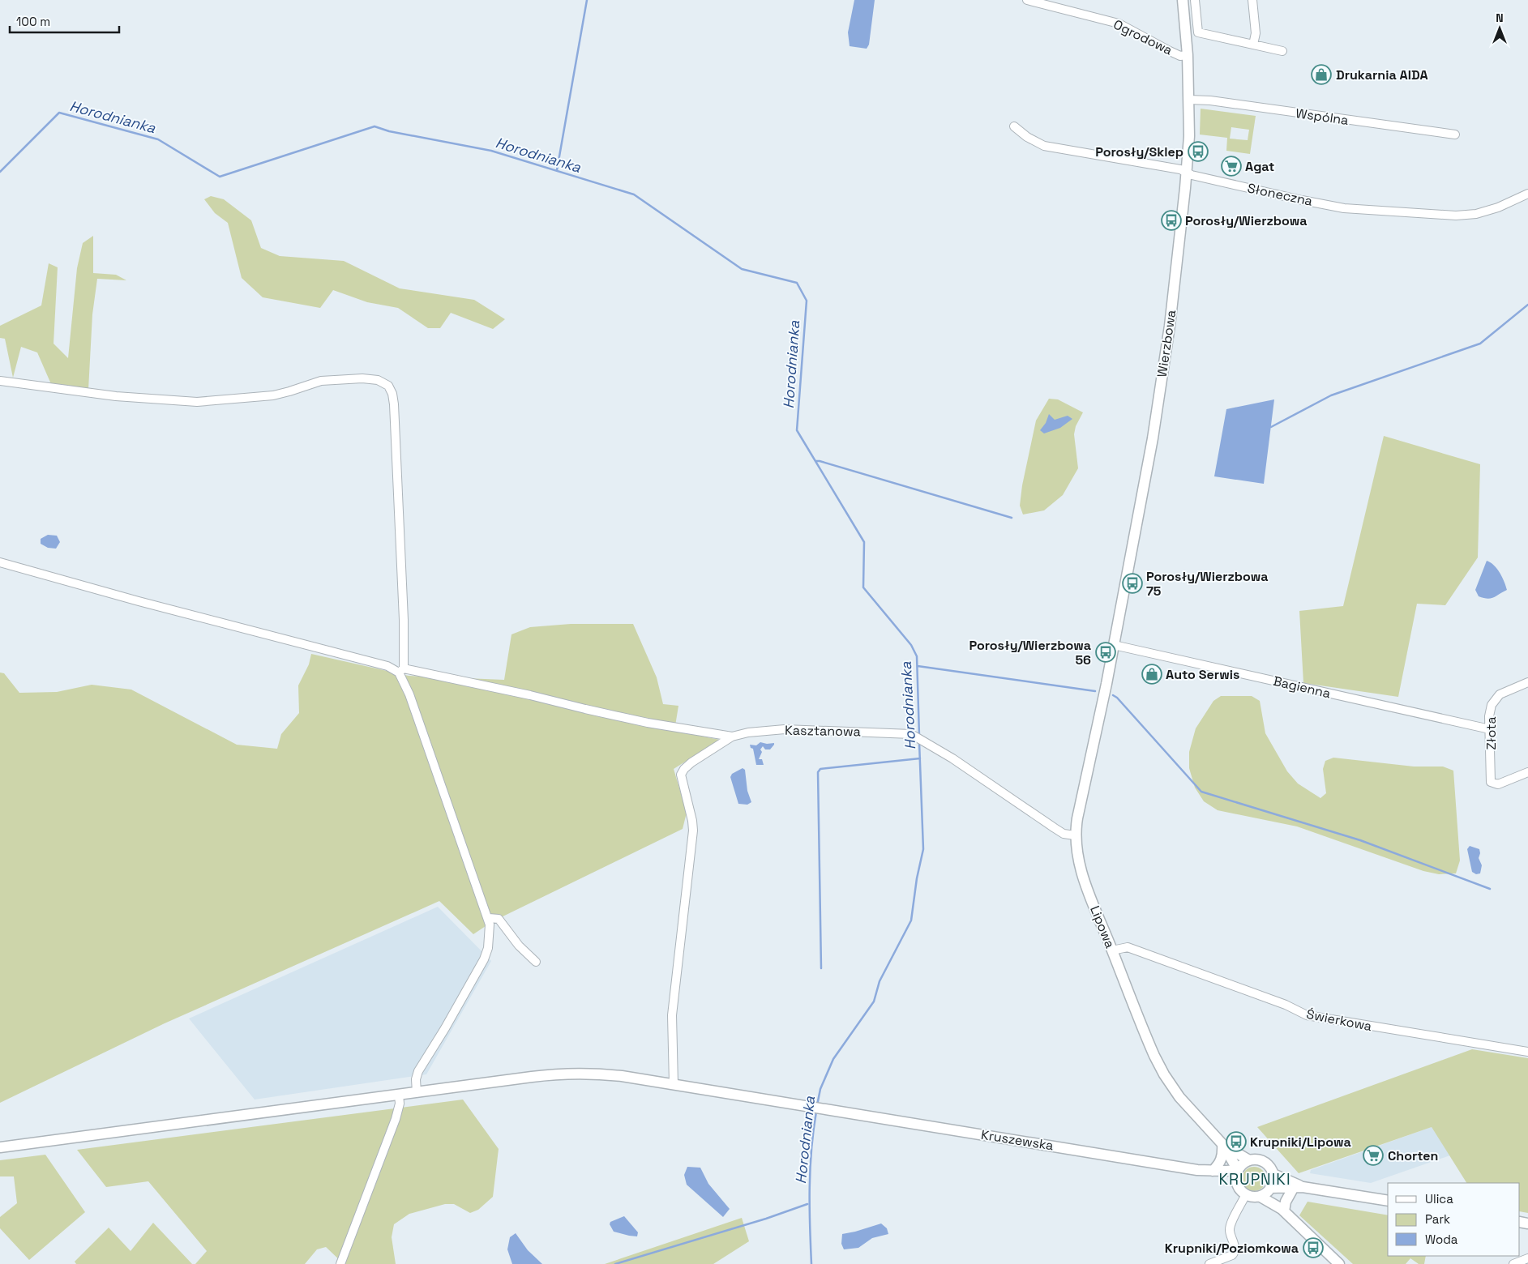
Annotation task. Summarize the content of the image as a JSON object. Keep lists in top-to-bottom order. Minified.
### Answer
{"streets":{"street":["Ogrodowa","Wspólna","Słoneczna","Wierzbowa","Bagienna","Kasztanowa","Złota","Lipowa","Świerkowa","Kruszewska"]},"crossings":[["Ogrodowa","Wierzbowa"],["Wspólna","Wierzbowa"],["Słoneczna","Wierzbowa"],["Wierzbowa","Bagienna"],["Wierzbowa","Lipowa"],["Bagienna","Złota"],["Kasztanowa","Lipowa"],["Lipowa","Świerkowa"],["Lipowa","Kruszewska"]],"districts":["KRUPNIKI"],"water":["Horodnianka"],"places":{"shop":["Drukarnia AIDA","Auto Serwis"],"bus stop":["Porosły/Sklep","Porosły/Wierzbowa","Porosły/Wierzbowa 75","Porosły/Wierzbowa 56","Krupniki/Lipowa","Krupniki/Poziomkowa"],"supermarket":["Agat","Chorten"]},"legend":["Ulica","Park","Woda"],"scale_bar":"100 m","north":"top"}
